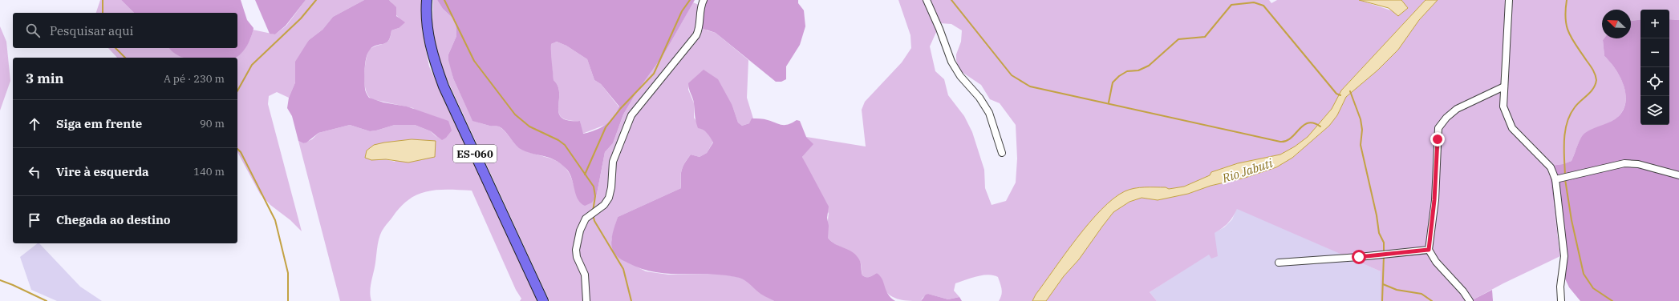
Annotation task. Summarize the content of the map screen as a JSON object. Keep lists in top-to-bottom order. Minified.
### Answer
{"streets":{"main road":["ES-060"]},"water":["Rio Jabuti"],"north":"top left","page":{"map_buttons":["+","−"],"search":"Pesquisar aqui","heading":["3 min","A pé · 230 m"],"list":[["Siga em frente","90 m"],["Vire à esquerda","140 m"],"Chegada ao destino"]}}
